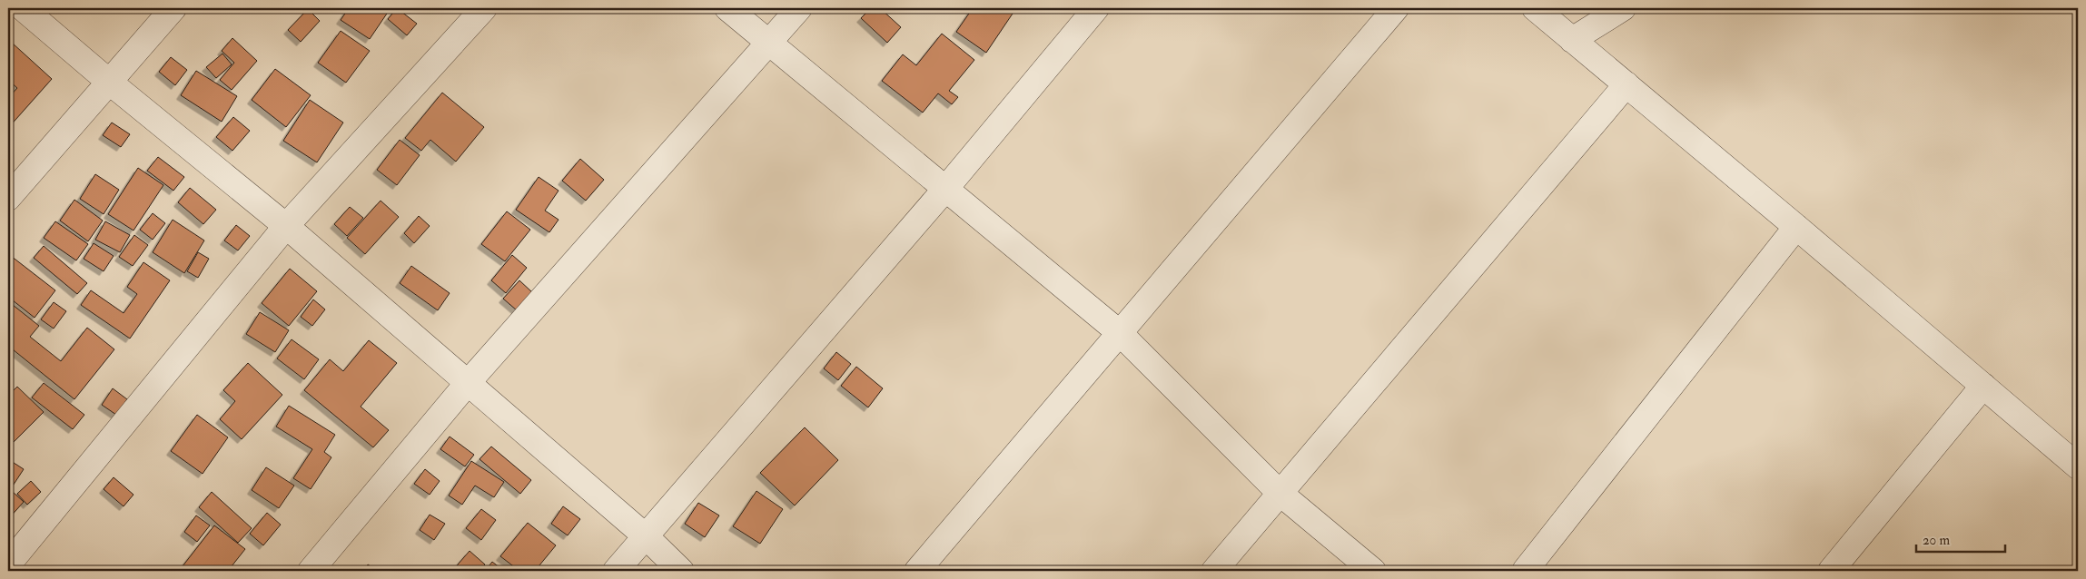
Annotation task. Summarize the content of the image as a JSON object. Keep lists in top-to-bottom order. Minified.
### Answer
{"scale_bar":"20 m"}
